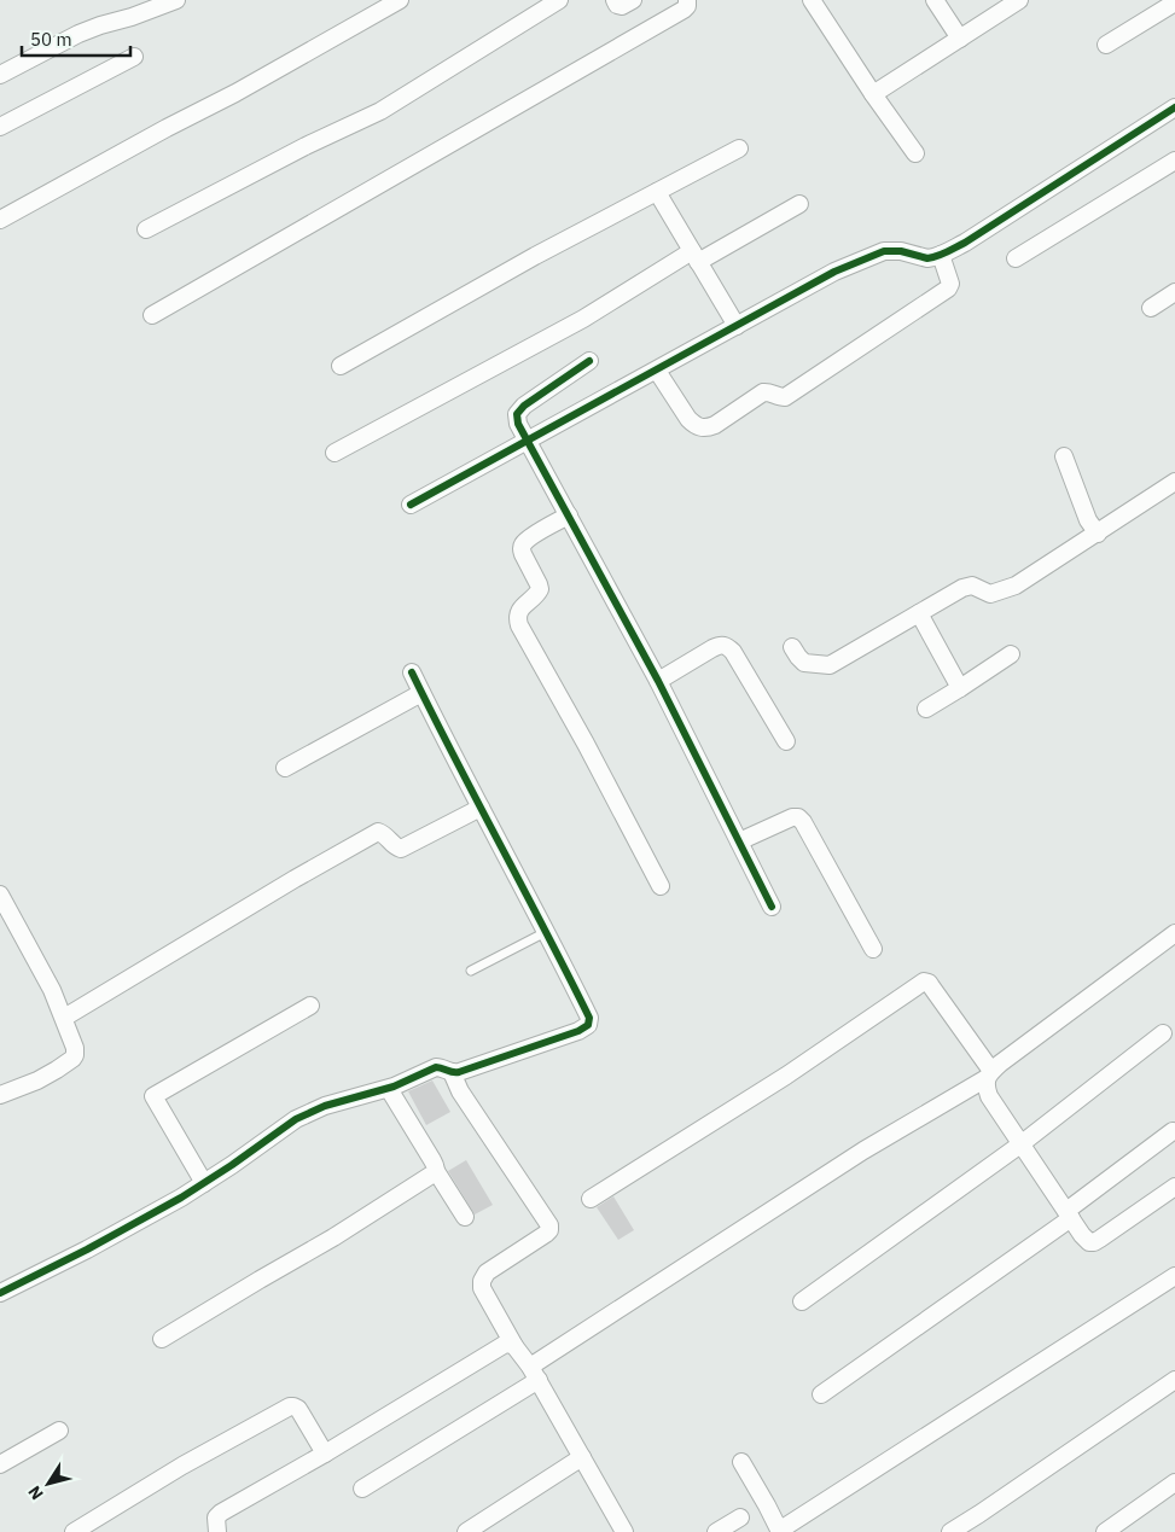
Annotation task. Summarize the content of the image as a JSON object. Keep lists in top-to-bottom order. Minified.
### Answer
{"scale_bar":"50 m","north":"bottom left"}
